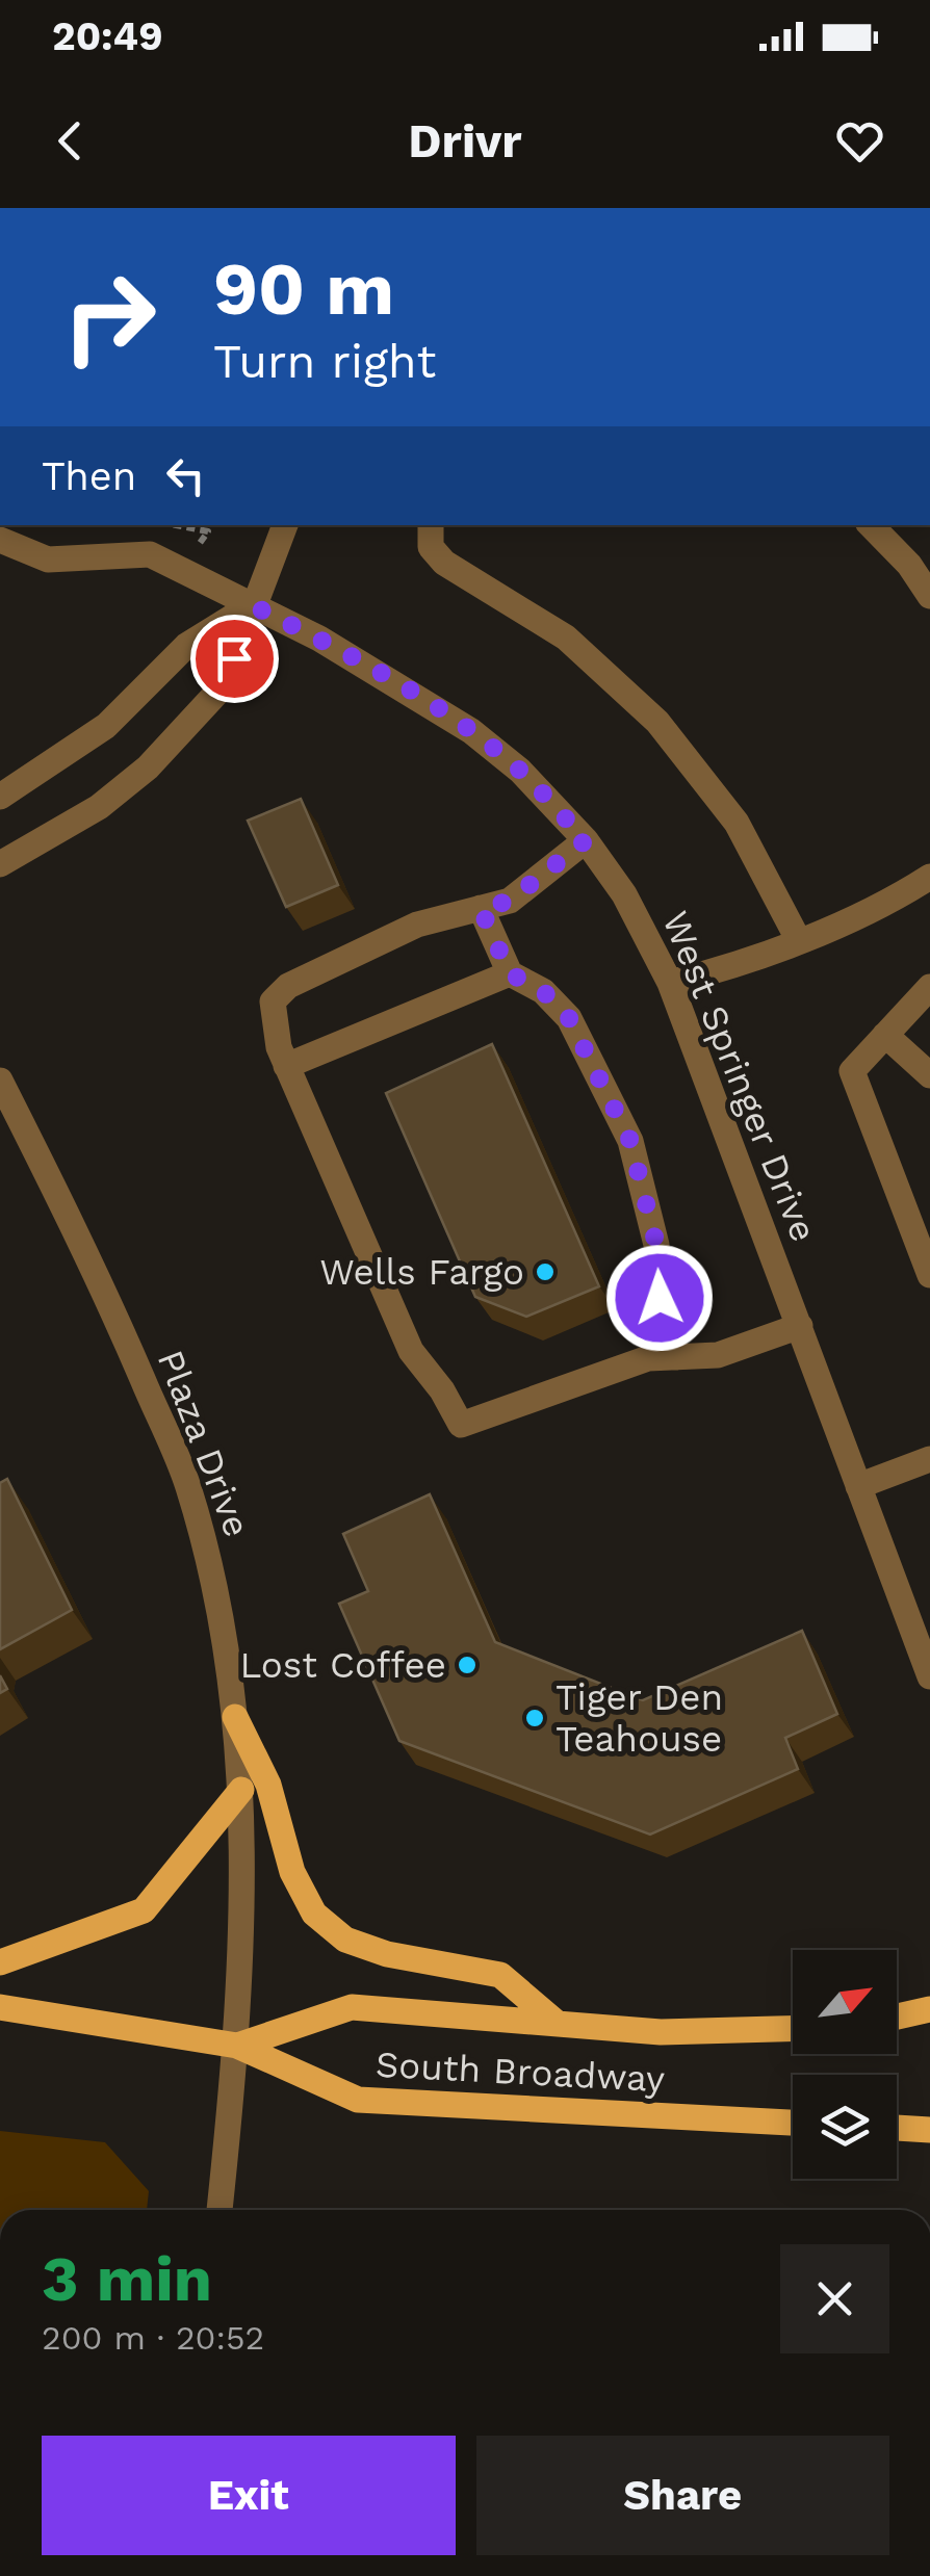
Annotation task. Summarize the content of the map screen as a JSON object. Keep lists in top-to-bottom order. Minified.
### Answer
{"streets":{"main road":["South Broadway"],"street":["West Springer Drive","Plaza Drive"]},"crossings":[["Plaza Drive","South Broadway"]],"places":["Wells Fargo","Lost Coffee","Tiger Den Teahouse"],"north":"top right","page":{"status":"20:49","header":"Drivr","turn":["90 m","Turn right"],"then":"Then","heading":["3 min","200 m · 20:52"],"buttons":["Exit","Share"]}}
